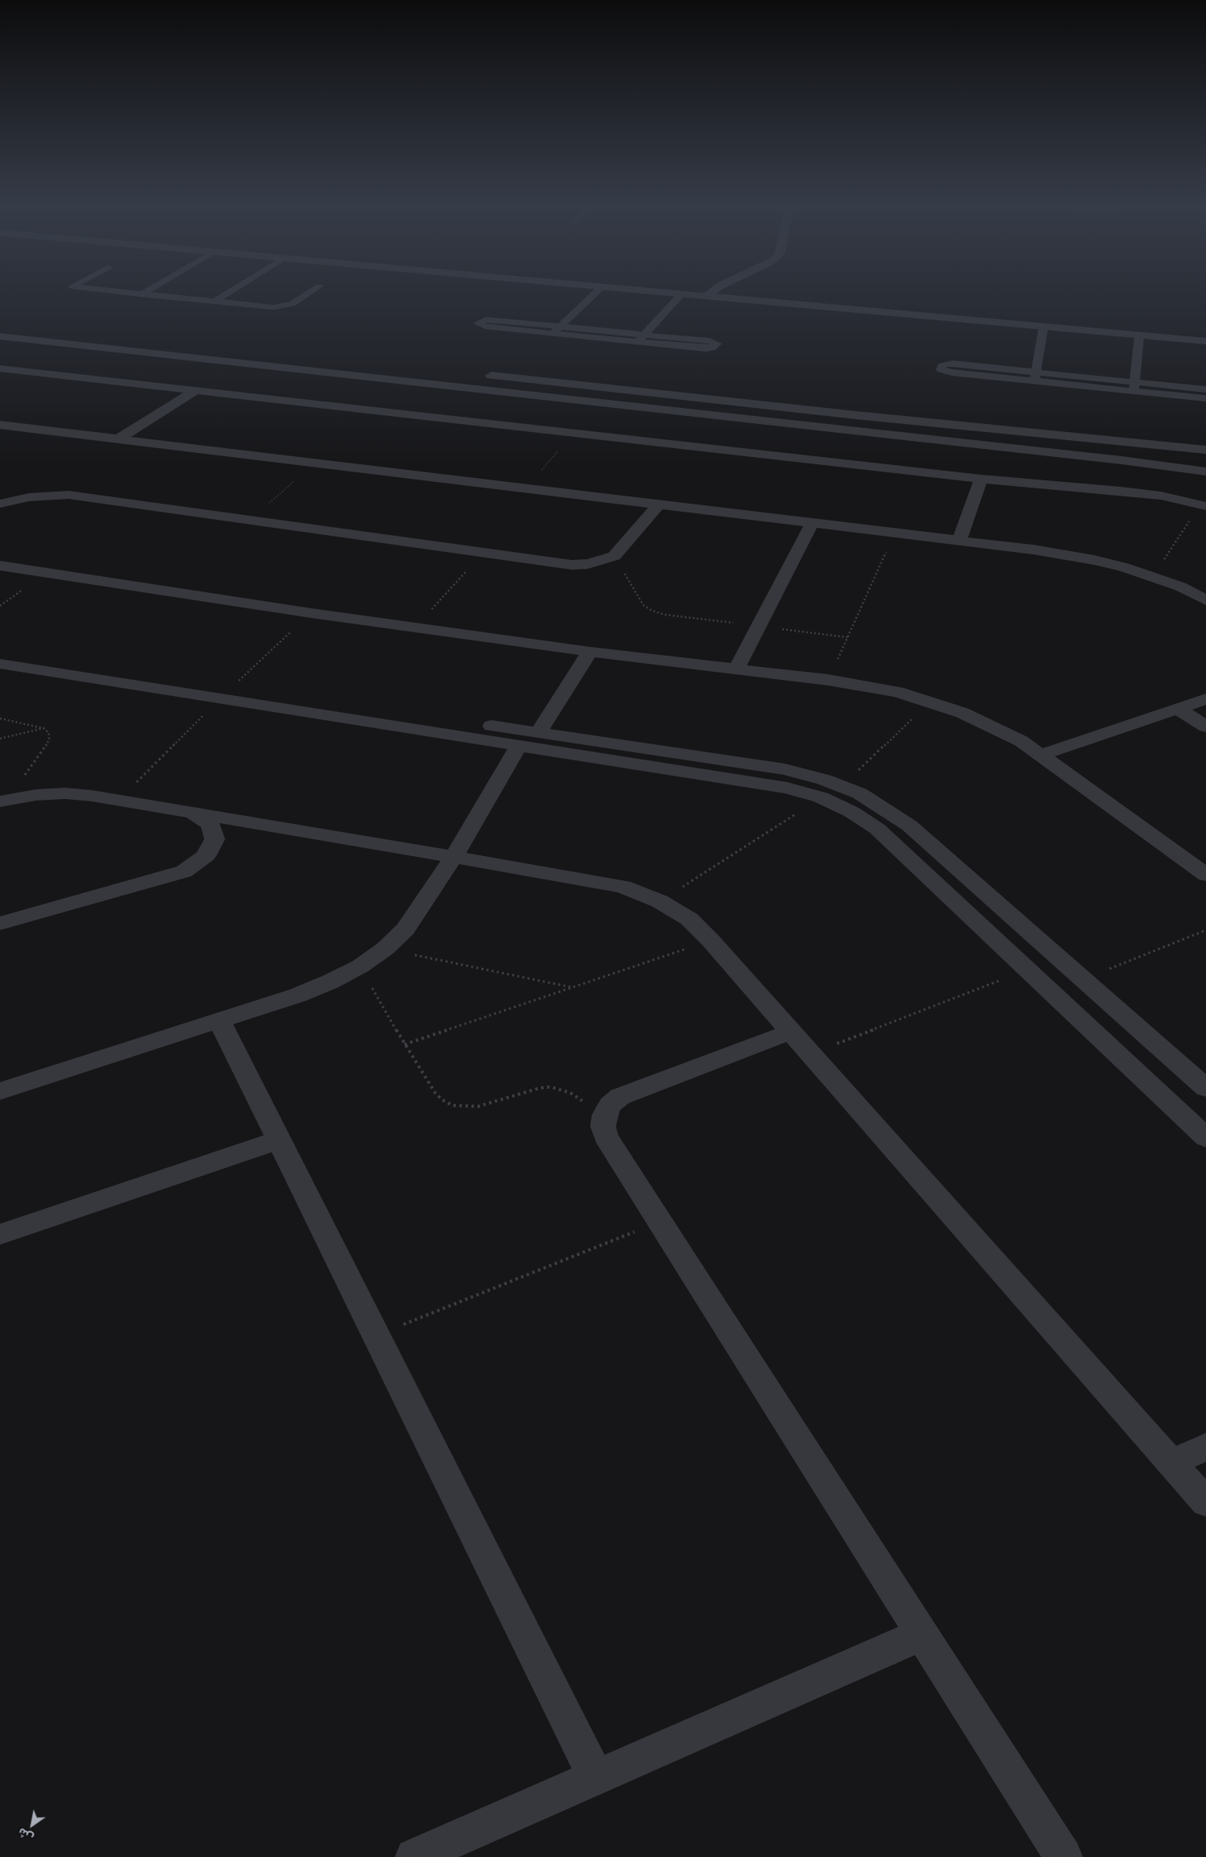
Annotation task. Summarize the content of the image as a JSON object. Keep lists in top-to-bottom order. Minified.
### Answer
{"north":"bottom left"}
